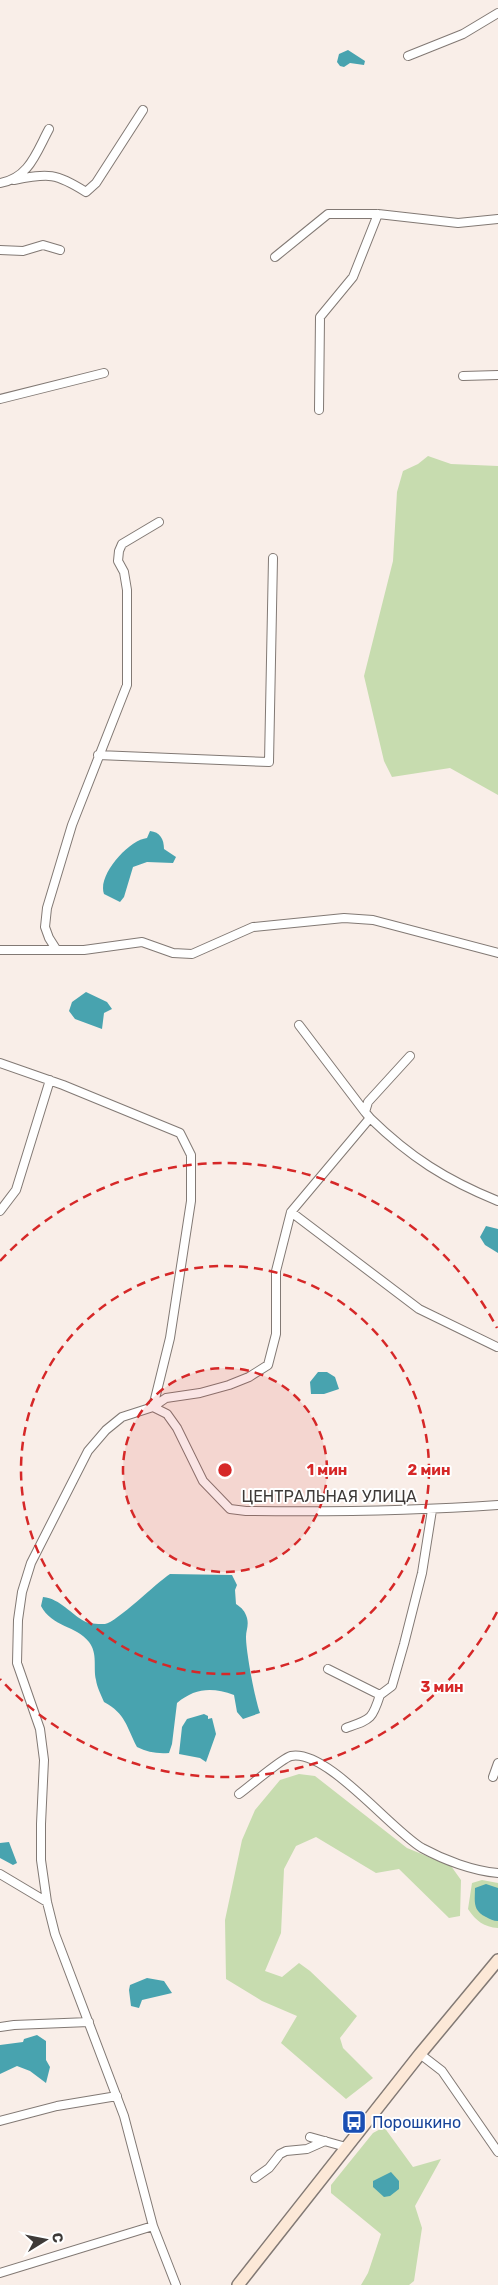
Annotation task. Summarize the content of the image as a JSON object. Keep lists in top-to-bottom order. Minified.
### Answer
{"streets":{"street":["ЦЕНТРАЛЬНАЯ УЛИЦА"]},"places":{"bus stop":["Порошкино"]},"north":"right","rings":["1 мин","2 мин","3 мин"]}
